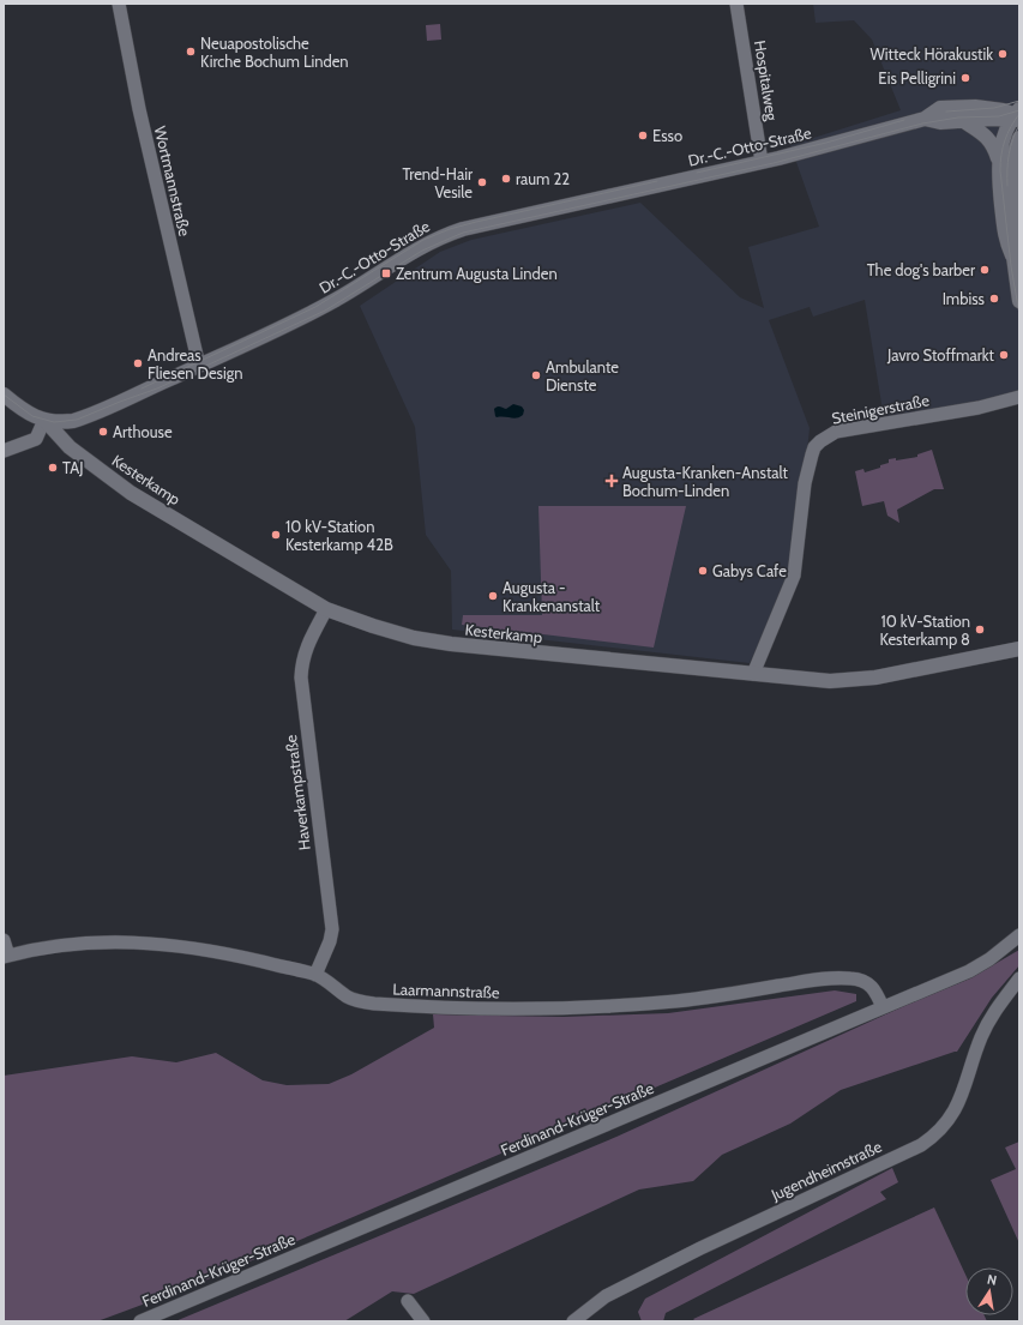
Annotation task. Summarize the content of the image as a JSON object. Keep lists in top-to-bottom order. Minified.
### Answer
{"streets":{"street":["Hospitalweg","Dr.-C.-Otto-Straße","Wortmannstraße","Steinigerstraße","Kesterkamp","Haverkampstraße","Laarmannstraße","Ferdinand-Krüger-Straße","Jugendheimstraße"]},"crossings":[["Hospitalweg","Dr.-C.-Otto-Straße"],["Dr.-C.-Otto-Straße","Wortmannstraße"],["Dr.-C.-Otto-Straße","Kesterkamp"],["Steinigerstraße","Kesterkamp"],["Kesterkamp","Haverkampstraße"],["Haverkampstraße","Laarmannstraße"],["Laarmannstraße","Ferdinand-Krüger-Straße"]],"places":{"other":["Neuapostolische Kirche Bochum Linden","Witteck Hörakustik","Eis Pelligrini","Esso","raum 22","Trend-Hair Vesile","The dog's barber","Imbiss","Javro Stoffmarkt","Andreas Fliesen Design","Ambulante Dienste","Arthouse","TAJ","10 kV-Station Kesterkamp 42B","Gabys Cafe","Augusta - Krankenanstalt","10 kV-Station Kesterkamp 8"],"transit":["Zentrum Augusta Linden"],"health":["Augusta-Kranken-Anstalt Bochum-Linden"]},"north":"top"}
